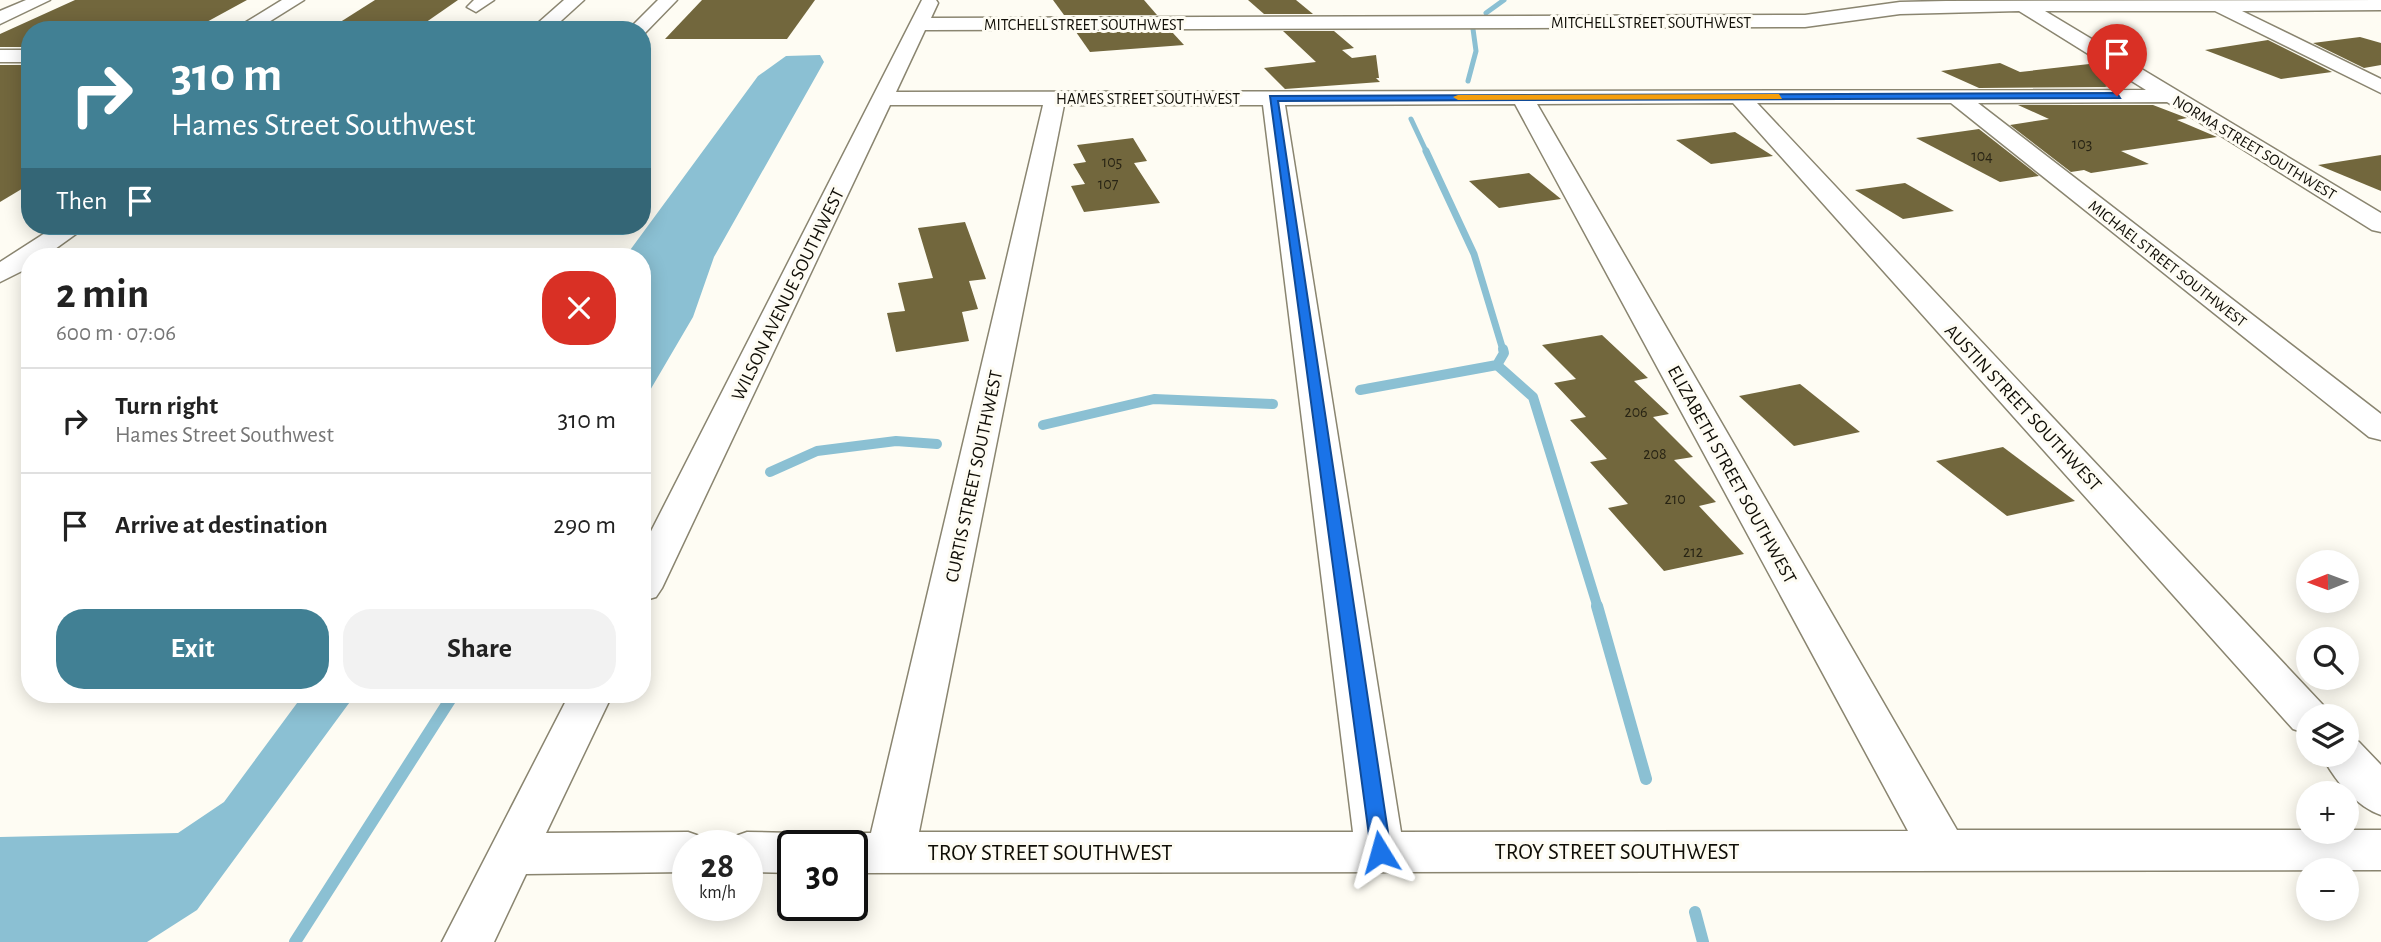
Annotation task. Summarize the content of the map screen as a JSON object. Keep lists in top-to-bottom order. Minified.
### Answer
{"streets":{"street":["MITCHELL STREET SOUTHWEST","HAMES STREET SOUTHWEST","NORMA STREET SOUTHWEST","MICHAEL STREET SOUTHWEST","WILSON AVENUE SOUTHWEST","AUSTIN STREET SOUTHWEST","ELIZABETH STREET SOUTHWEST","CURTIS STREET SOUTHWEST","TROY STREET SOUTHWEST"]},"crossings":[["MITCHELL STREET SOUTHWEST","NORMA STREET SOUTHWEST"],["MITCHELL STREET SOUTHWEST","WILSON AVENUE SOUTHWEST"],["HAMES STREET SOUTHWEST","NORMA STREET SOUTHWEST"],["HAMES STREET SOUTHWEST","MICHAEL STREET SOUTHWEST"],["HAMES STREET SOUTHWEST","WILSON AVENUE SOUTHWEST"],["HAMES STREET SOUTHWEST","AUSTIN STREET SOUTHWEST"],["HAMES STREET SOUTHWEST","ELIZABETH STREET SOUTHWEST"],["HAMES STREET SOUTHWEST","CURTIS STREET SOUTHWEST"],["ELIZABETH STREET SOUTHWEST","TROY STREET SOUTHWEST"],["CURTIS STREET SOUTHWEST","TROY STREET SOUTHWEST"]],"house_numbers":["103","104","105","107","206","208","210","212"],"north":"left","page":{"turn":["310 m","Hames Street Southwest"],"then":"Then","heading":["2 min","600 m · 07:06"],"list":[{"name":"Turn right","note":"Hames Street Southwest","value":"310 m"},{"name":"Arrive at destination","value":"290 m"}],"map_buttons":["+","−"],"buttons":["Exit","Share"],"speed":"28 km/h","limit":"30"}}
